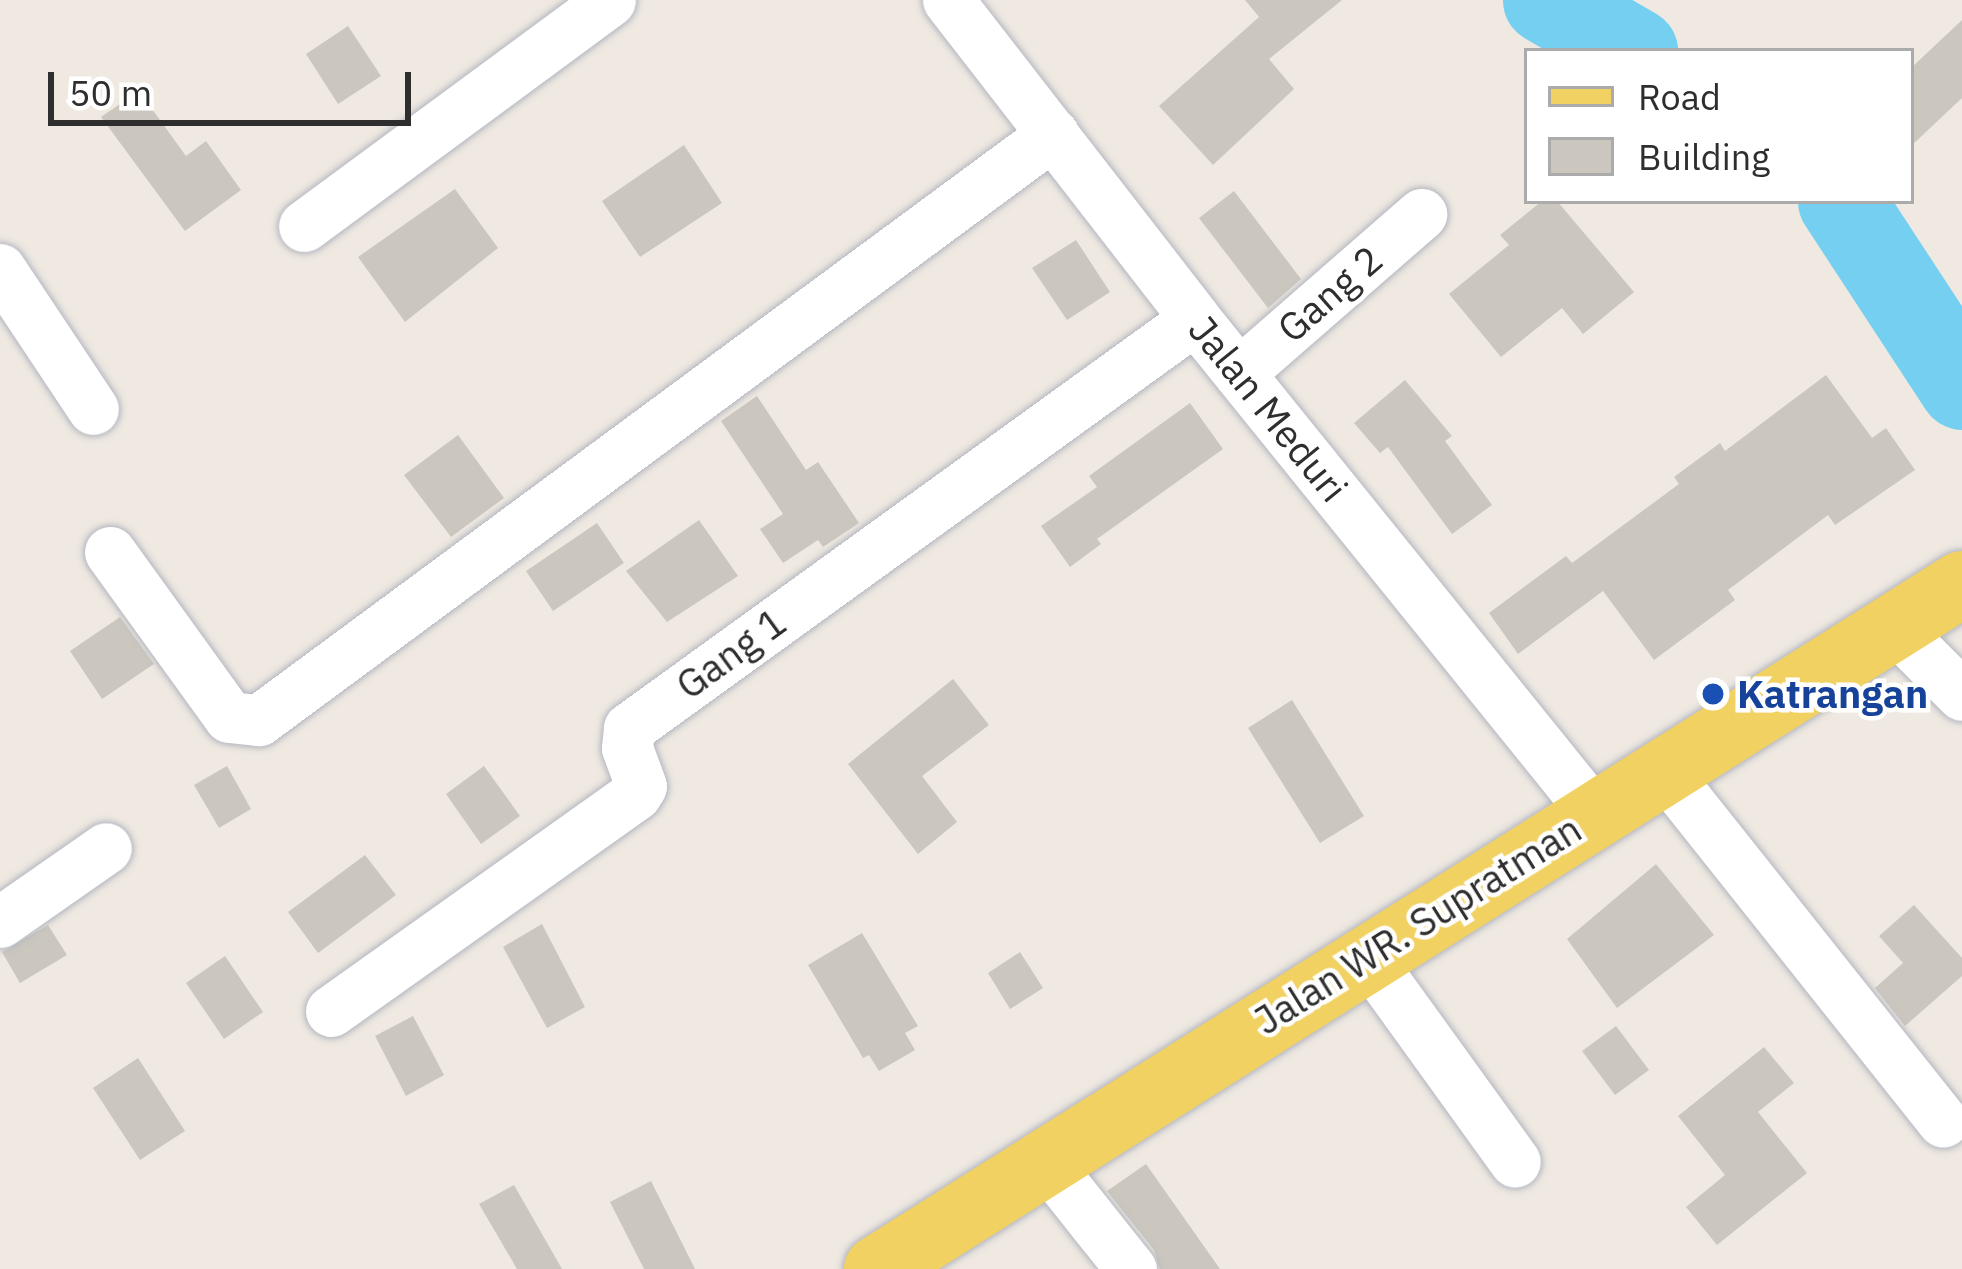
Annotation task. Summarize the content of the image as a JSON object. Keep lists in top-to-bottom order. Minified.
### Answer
{"streets":{"main road":["Jalan WR. Supratman"],"street":["Gang 2","Jalan Meduri","Gang 1"]},"crossings":[["Gang 2","Jalan Meduri"],["Jalan Meduri","Gang 1"],["Jalan Meduri","Jalan WR. Supratman"]],"places":["Katrangan"],"legend":["Road","Building"],"scale_bar":"50 m"}
